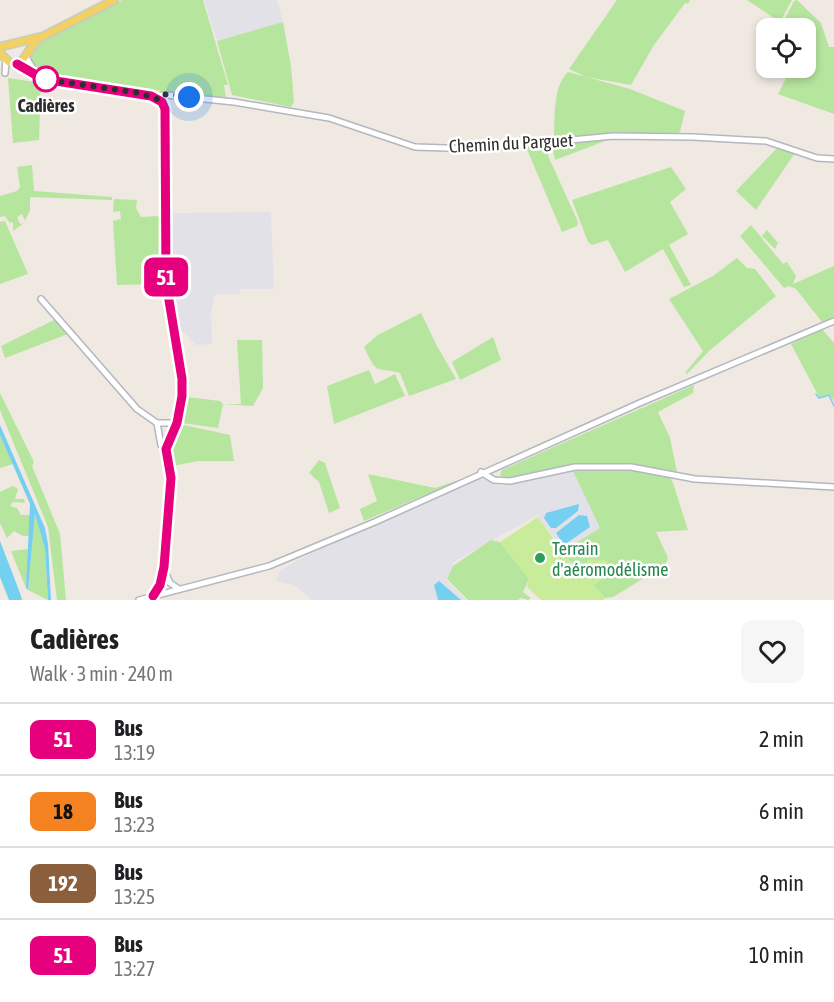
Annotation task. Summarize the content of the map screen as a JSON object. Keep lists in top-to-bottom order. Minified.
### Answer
{"streets":{"street":["Chemin du Parguet"]},"places":["Cadières","Terrain d'aéromodélisme"],"lines":["bus line 51"],"page":{"on_map":"51","heading":["Cadières","Walk · 3 min · 240 m"],"list":[{"mark":"51","name":"Bus","note":"13:19","value":"2 min"},{"mark":"18","name":"Bus","note":"13:23","value":"6 min"},{"mark":"192","name":"Bus","note":"13:25","value":"8 min"},{"mark":"51","name":"Bus","note":"13:27","value":"10 min"}]}}
